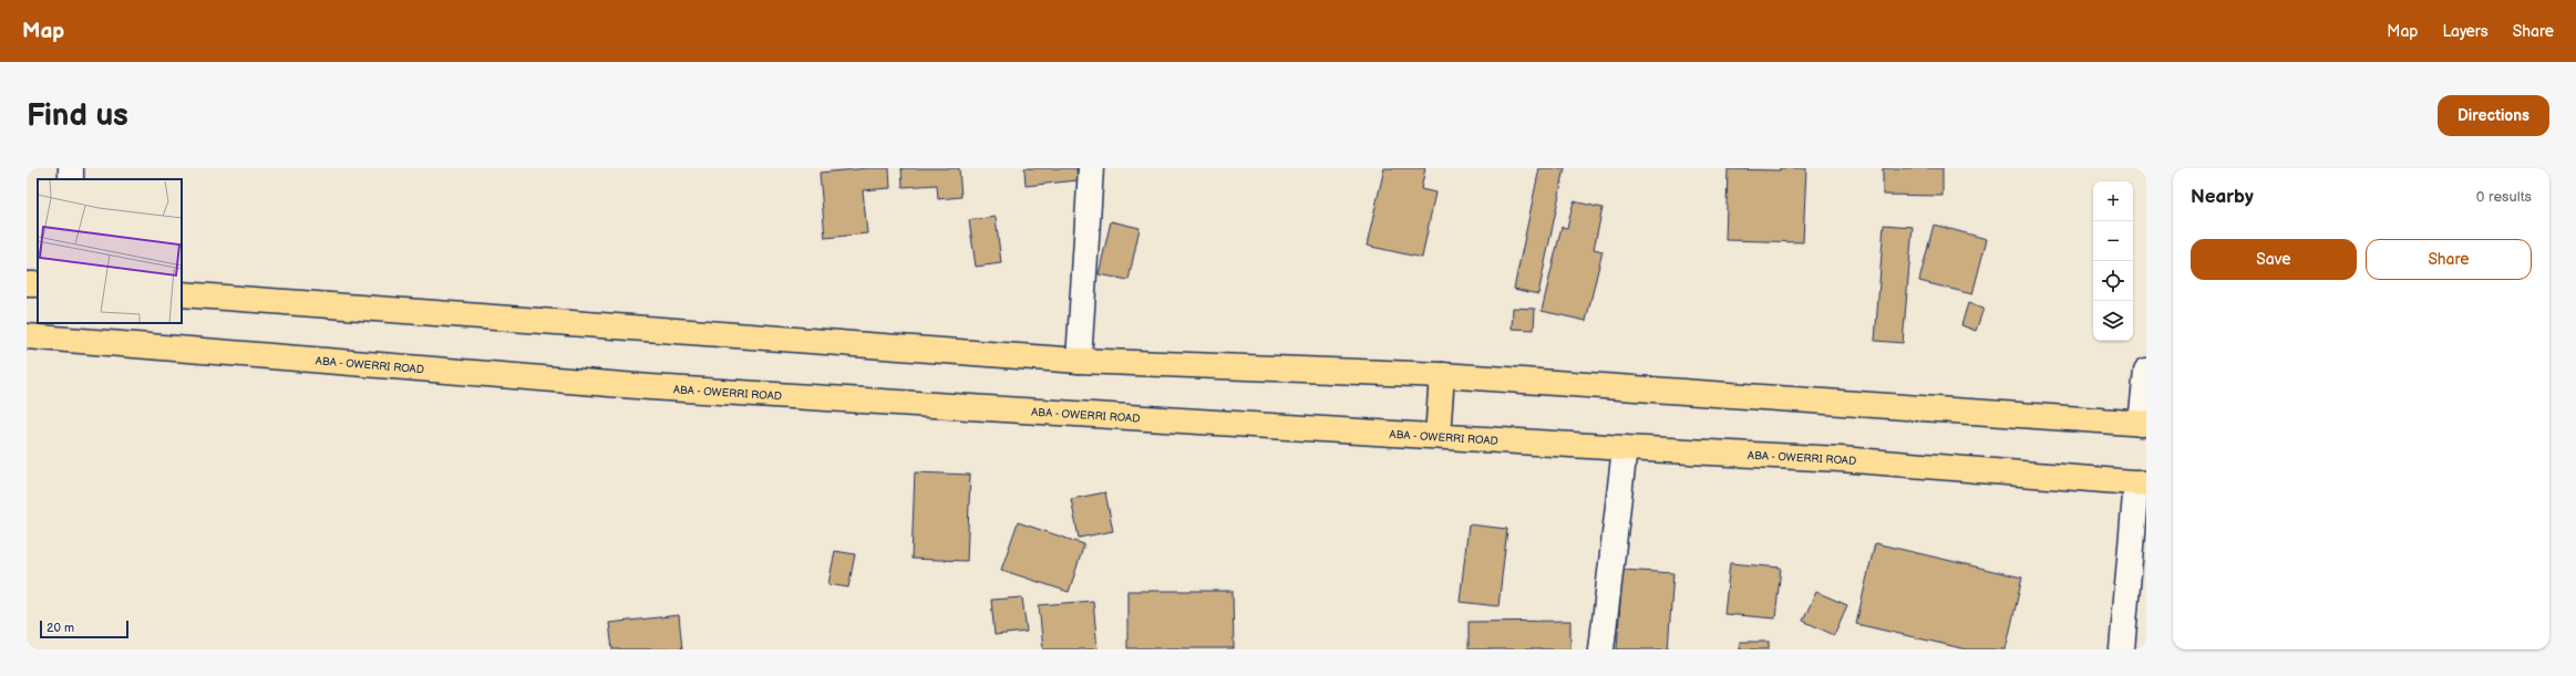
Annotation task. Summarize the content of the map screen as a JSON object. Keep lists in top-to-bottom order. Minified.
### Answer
{"streets":{"highway":["ABA - OWERRI ROAD"]},"scale_bar":"20 m","page":{"header":"Map","nav":["Map","Layers","Share"],"buttons":["Directions",["Save","Share"]],"title":"Find us","heading":["Nearby","0 results"],"map_buttons":["+","−"],"scale":"20 m"}}
